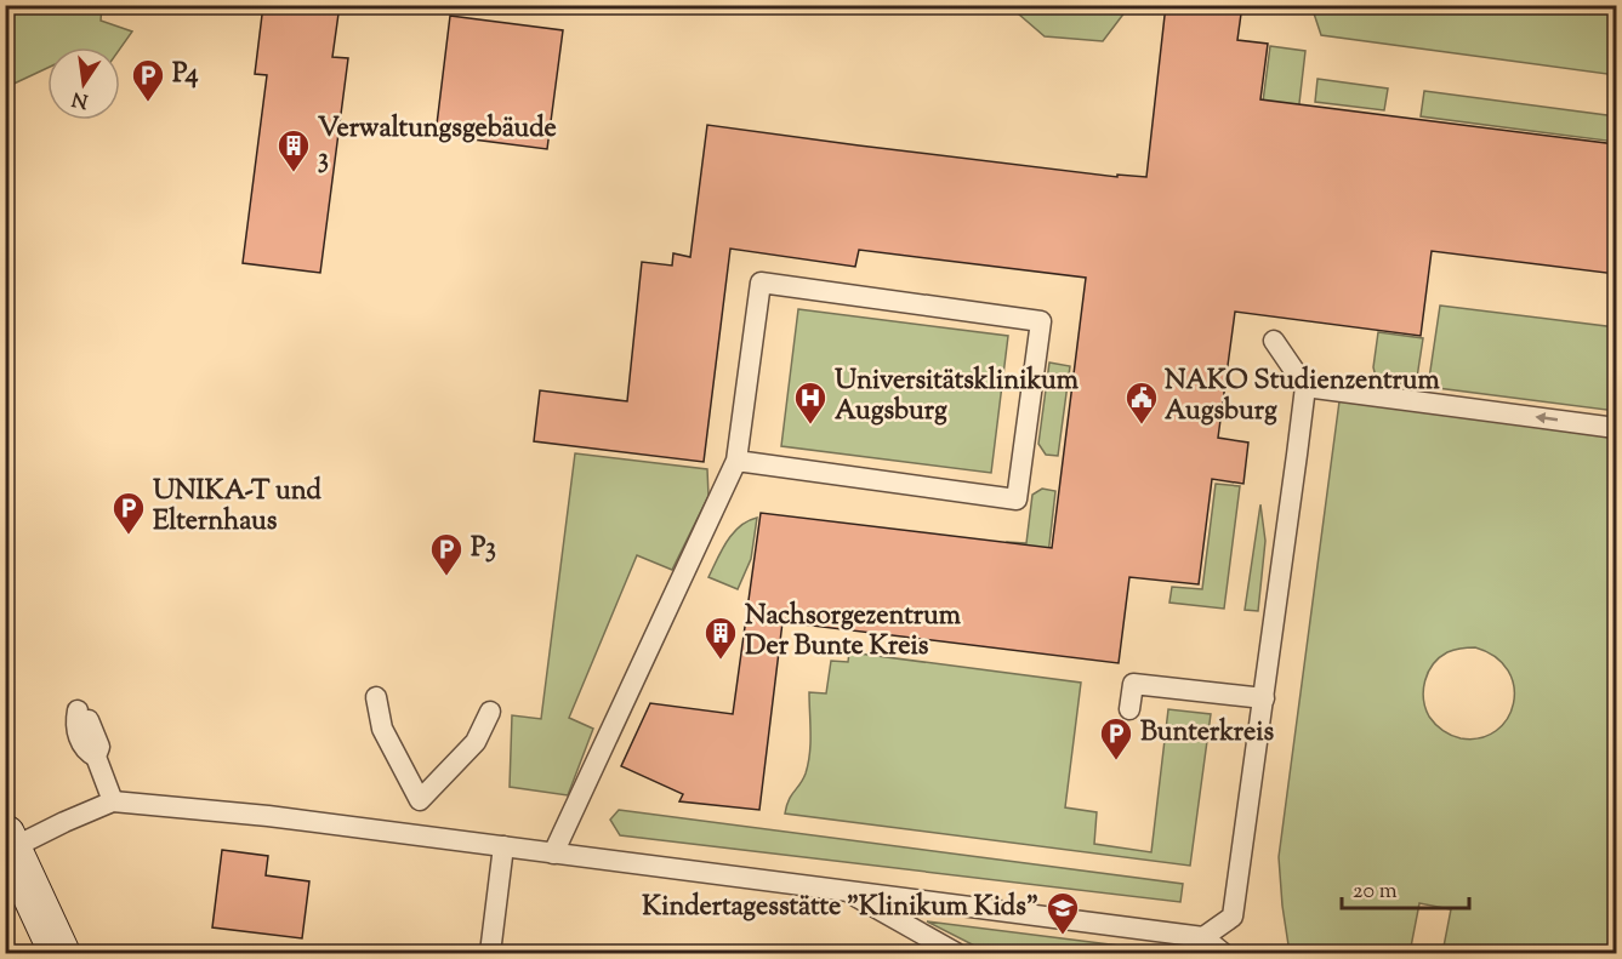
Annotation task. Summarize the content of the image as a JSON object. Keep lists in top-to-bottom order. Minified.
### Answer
{"places":{"parking":["P4","UNIKA-T und Elternhaus","P3","Bunterkreis"],"building":["Verwaltungsgebäude 3","Nachsorgezentrum Der Bunte Kreis"],"hospital":["Universitätsklinikum Augsburg"],"public building":["NAKO Studienzentrum Augsburg"],"school or university":["Kindertagesstätte \"Klinikum Kids\""]},"scale_bar":"20 m","north":"bottom"}
